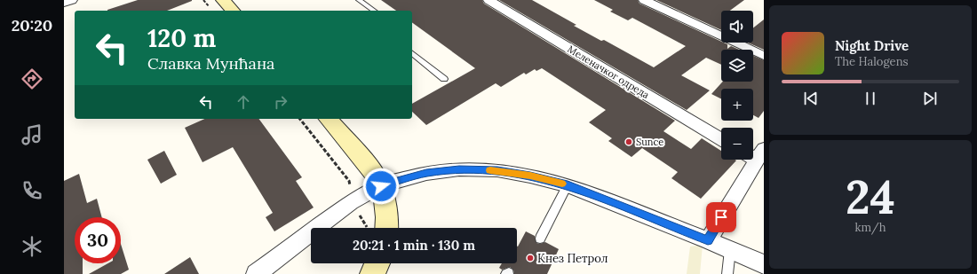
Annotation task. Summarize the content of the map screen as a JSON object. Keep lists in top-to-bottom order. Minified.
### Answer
{"streets":{"street":["Меленачког одреда"]},"places":["Sunce","Кнез Петрол"],"page":{"tabs":"20:20","map_buttons":["+","−"],"turn":["120 m","Славка Мунћана"],"song":["Night Drive","The Halogens"],"tile":["24","km/h"],"limit":"30","trip":"20:21 · 1 min · 130 m"}}
